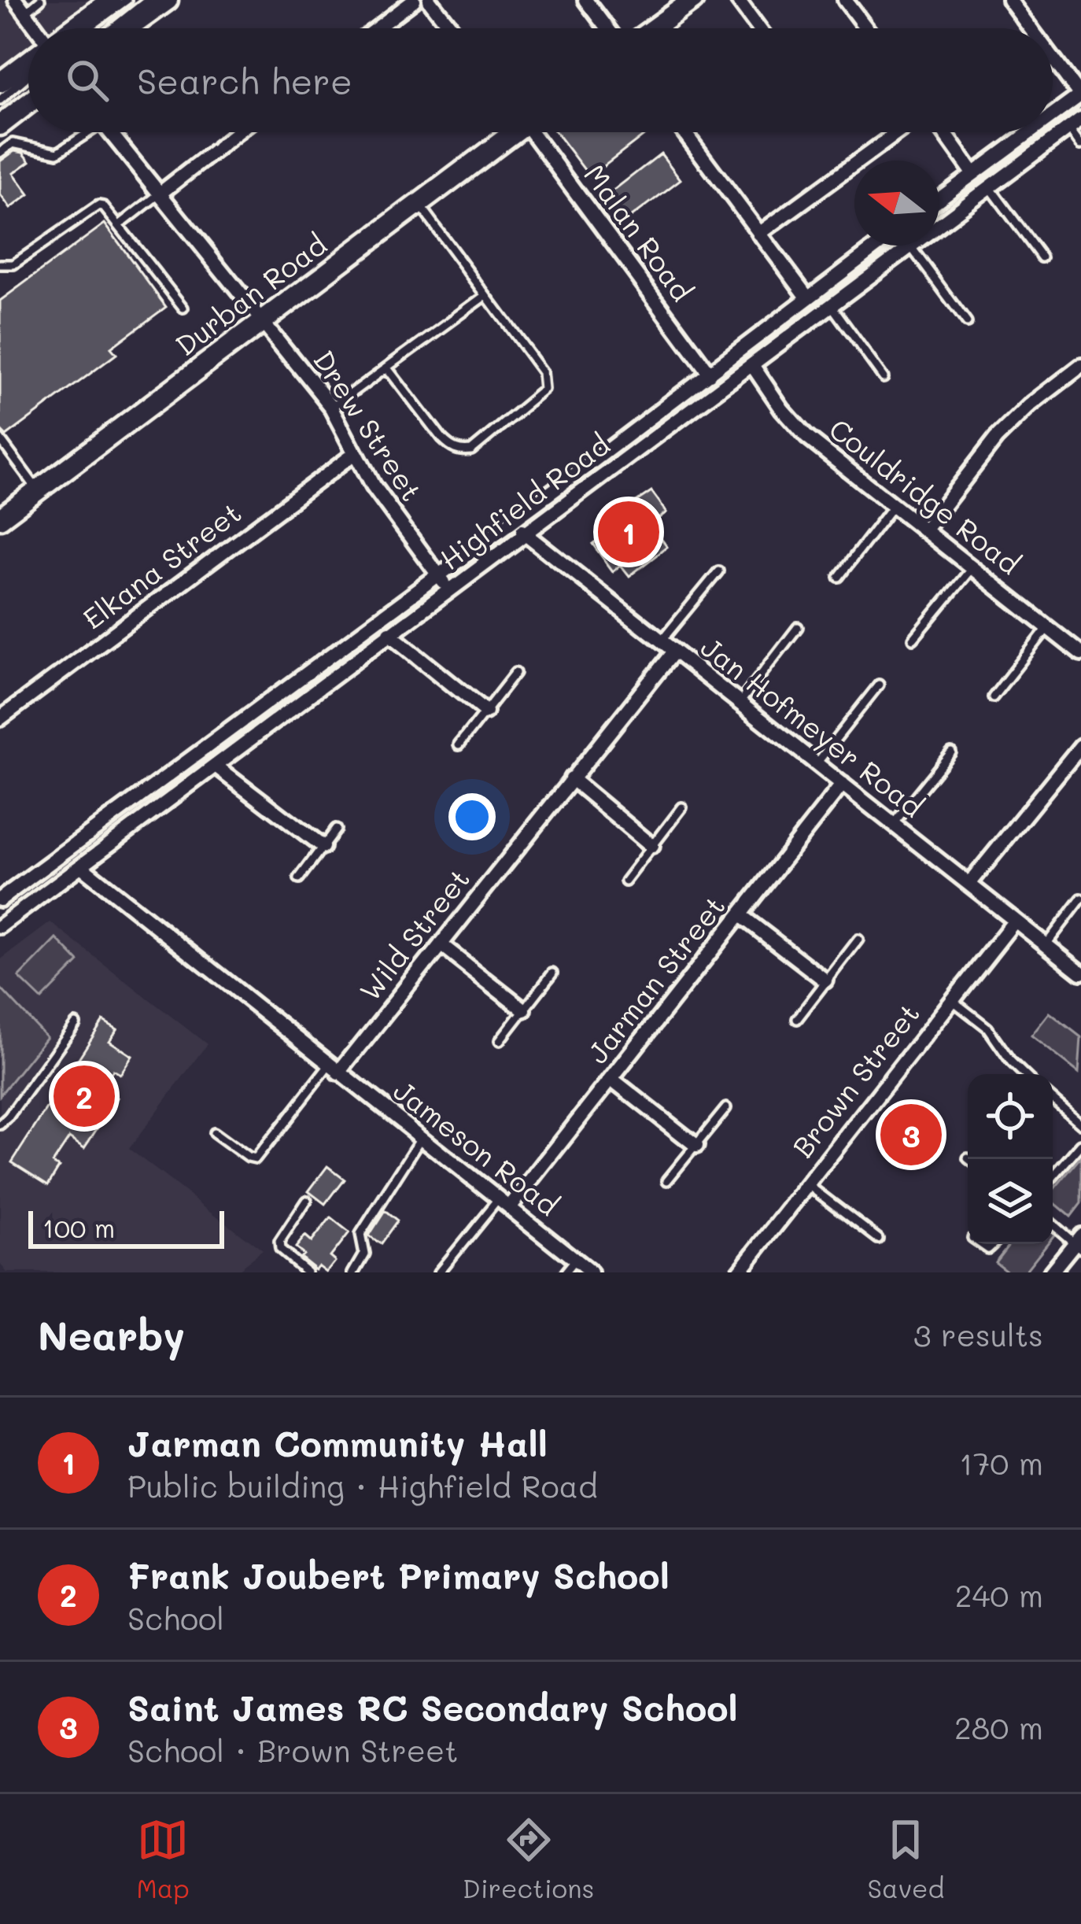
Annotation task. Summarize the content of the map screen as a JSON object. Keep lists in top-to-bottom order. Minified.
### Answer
{"streets":{"street":["Malan Road","Durban Road","Drew Street","Couldridge Road","Highfield Road","Elkana Street","Jan Hofmeyer Road","Wild Street","Jarman Street","Brown Street","Jameson Road"]},"crossings":[["Malan Road","Highfield Road"],["Durban Road","Drew Street"],["Drew Street","Highfield Road"],["Drew Street","Elkana Street"],["Couldridge Road","Highfield Road"],["Highfield Road","Jan Hofmeyer Road"],["Highfield Road","Jameson Road"],["Jan Hofmeyer Road","Wild Street"],["Jan Hofmeyer Road","Jarman Street"],["Jan Hofmeyer Road","Brown Street"],["Wild Street","Jameson Road"],["Jarman Street","Jameson Road"]],"scale_bar":"100 m","north":"left","page":{"search":"Search here","pins":["1","2","3"],"scale":"100 m","heading":["Nearby","3 results"],"list":[{"mark":"1","name":"Jarman Community Hall","note":"Public building · Highfield Road","value":"170 m"},{"mark":"2","name":"Frank Joubert Primary School","note":"School","value":"240 m"},{"mark":"3","name":"Saint James RC Secondary School","note":"School · Brown Street","value":"280 m"}],"nav":["Map","Directions","Saved"]}}
